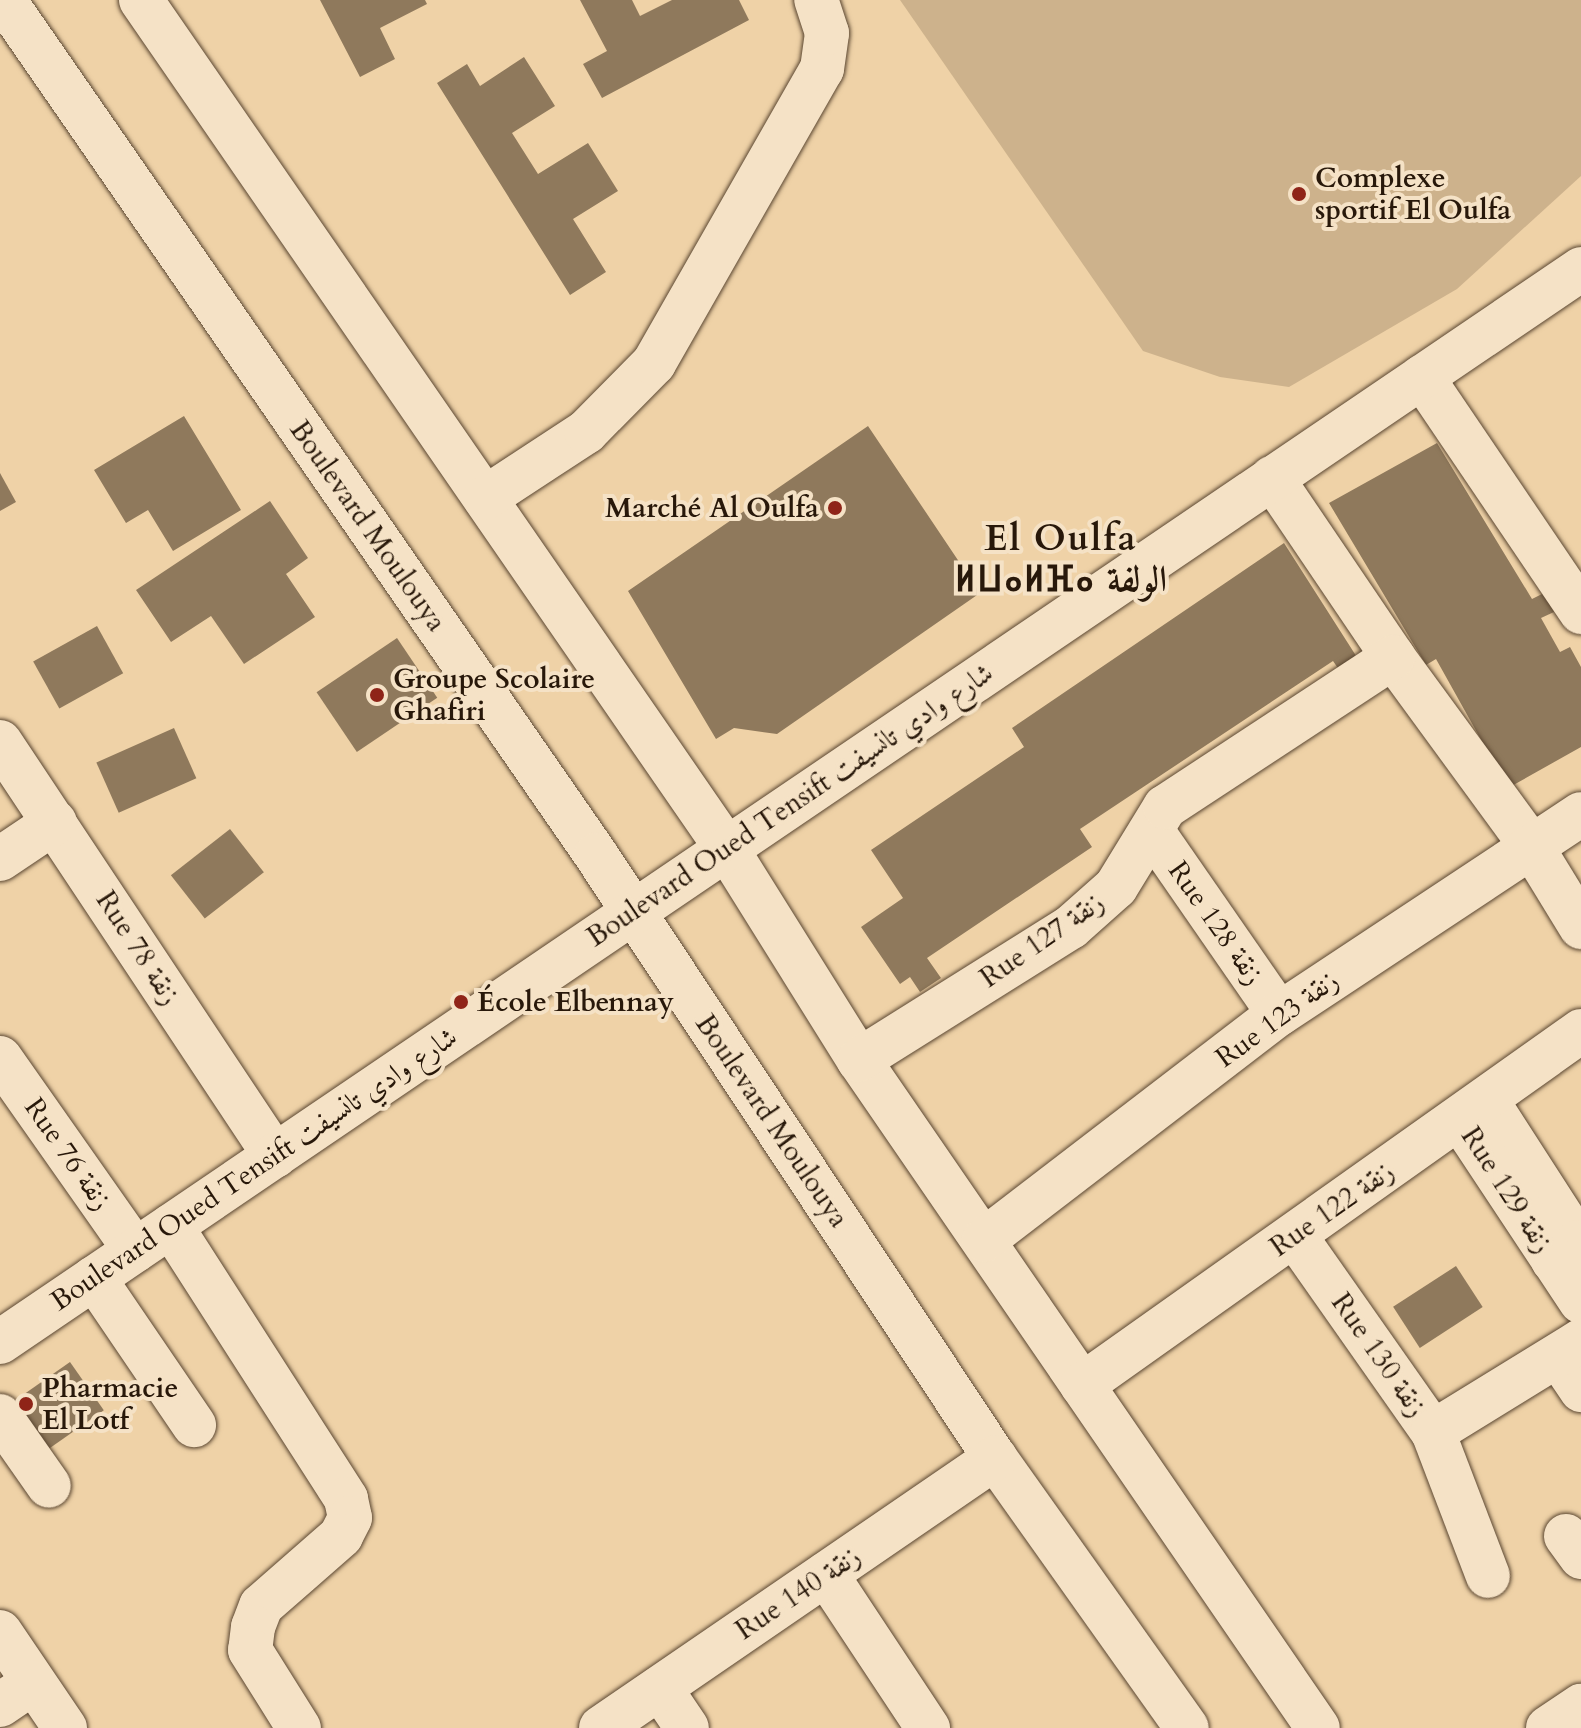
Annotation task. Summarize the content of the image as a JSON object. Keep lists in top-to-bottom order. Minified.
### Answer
{"streets":{"street":["Boulevard Moulouya","Boulevard Oued Tensift شارع وادي تانسيفت","Rue 128 زنقة","Rue 127 زنقة","Rue 78 زنقة","Rue 123 زنقة","Rue 76 زنقة","Rue 129 زنقة","Rue 122 زنقة","Rue 130 زنقة","Rue 140 زنقة"]},"crossings":[["Boulevard Moulouya","Boulevard Oued Tensift شارع وادي تانسيفت"],["Boulevard Moulouya","Rue 140 زنقة"],["Boulevard Oued Tensift شارع وادي تانسيفت","Rue 78 زنقة"],["Boulevard Oued Tensift شارع وادي تانسيفت","Rue 76 زنقة"],["Rue 128 زنقة","Rue 127 زنقة"],["Rue 128 زنقة","Rue 123 زنقة"],["Rue 129 زنقة","Rue 122 زنقة"],["Rue 122 زنقة","Rue 130 زنقة"]],"districts":["El Oulfa ⵍⵡⴰⵍⴼⴰ الولفة"],"places":["Complexe sportif El Oulfa","Marché Al Oulfa","Groupe Scolaire Ghafiri","École Elbennay","Pharmacie El Lotf"]}
